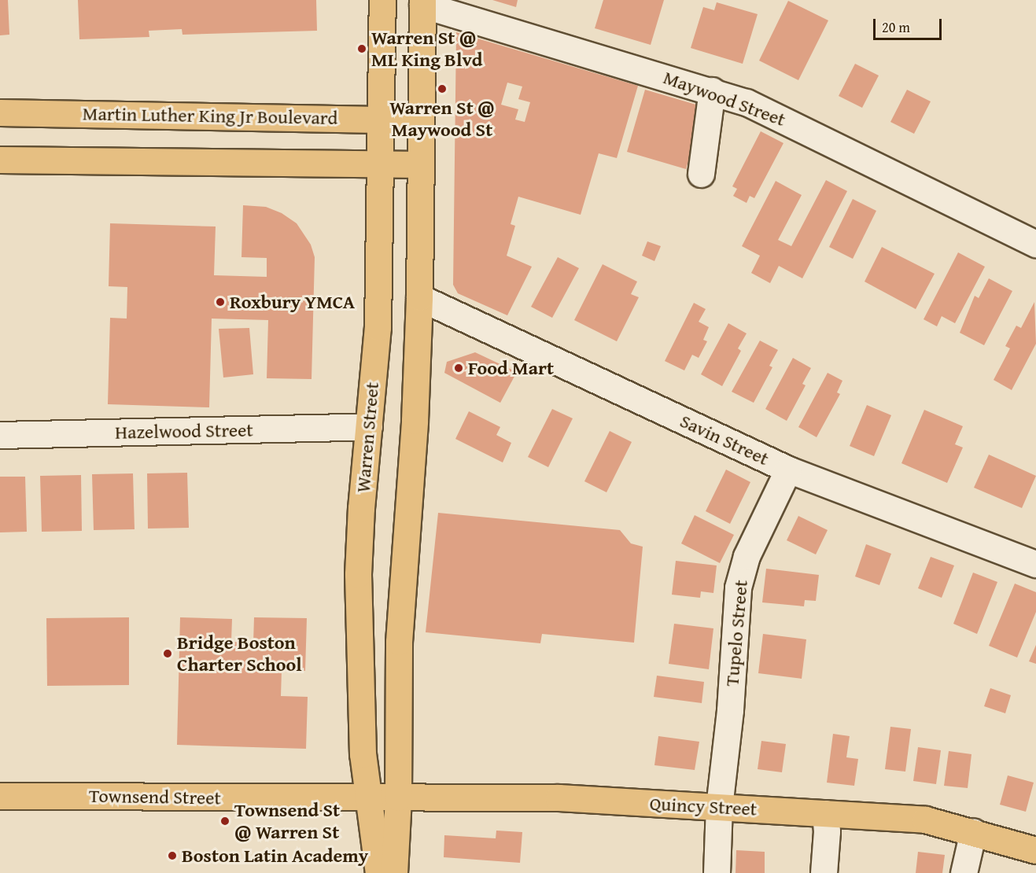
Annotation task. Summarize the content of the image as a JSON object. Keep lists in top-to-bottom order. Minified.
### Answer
{"streets":{"main road":["Martin Luther King Jr Boulevard","Warren Street","Townsend Street","Quincy Street"],"street":["Maywood Street","Hazelwood Street","Savin Street","Tupelo Street"]},"crossings":[["Martin Luther King Jr Boulevard","Warren Street"],["Hazelwood Street","Warren Street"],["Warren Street","Townsend Street"],["Warren Street","Quincy Street"],["Savin Street","Tupelo Street"],["Tupelo Street","Quincy Street"],["Townsend Street","Quincy Street"]],"places":["Warren St @ ML King Blvd","Warren St @ Maywood St","Roxbury YMCA","Food Mart","Bridge Boston Charter School","Townsend St @ Warren St","Boston Latin Academy"],"scale_bar":"20 m"}
